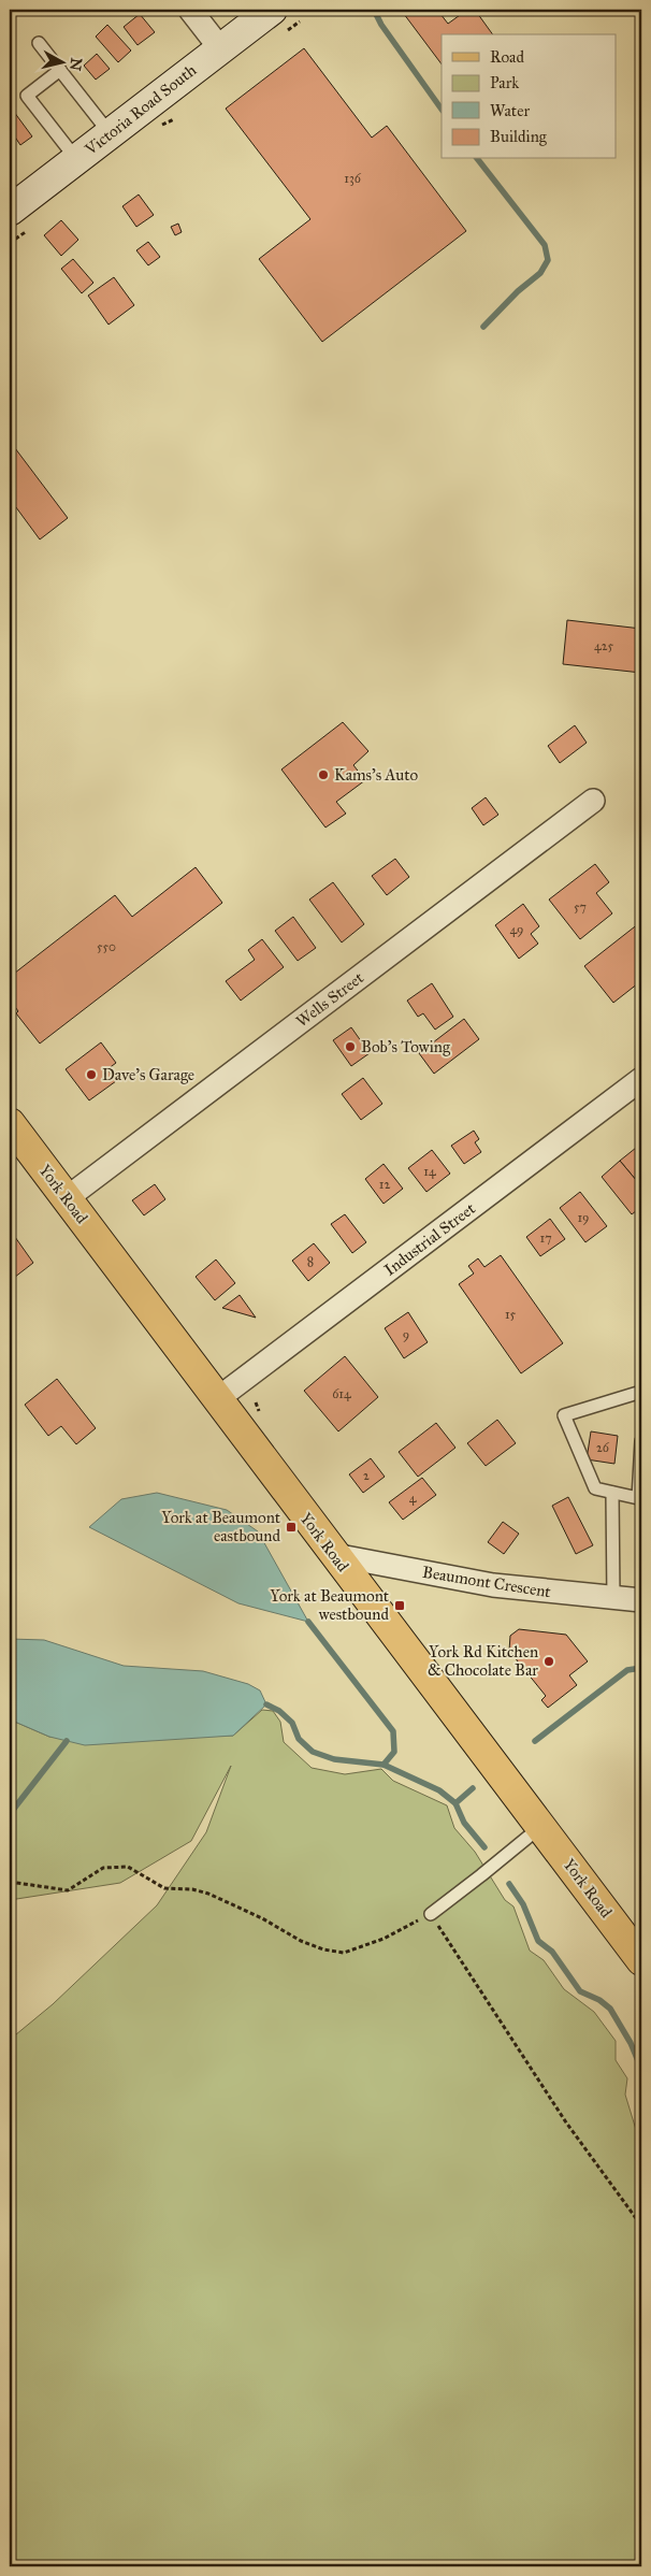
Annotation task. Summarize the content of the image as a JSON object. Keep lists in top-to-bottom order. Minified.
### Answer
{"streets":{"main road":["Victoria Road South","York Road"],"street":["Wells Street","Industrial Street","Beaumont Crescent"]},"crossings":[["Wells Street","York Road"],["York Road","Industrial Street"],["York Road","Beaumont Crescent"]],"places":{"other":["Kams's Auto","Bob's Towing","Dave's Garage","York Rd Kitchen & Chocolate Bar"],"transit":["York at Beaumont eastbound","York at Beaumont westbound"]},"house_numbers":["136","425","57","49","550","14","12","19","17","8","15","9","614","26","2","4"],"legend":["Road","Park","Water","Building"],"north":"right"}
